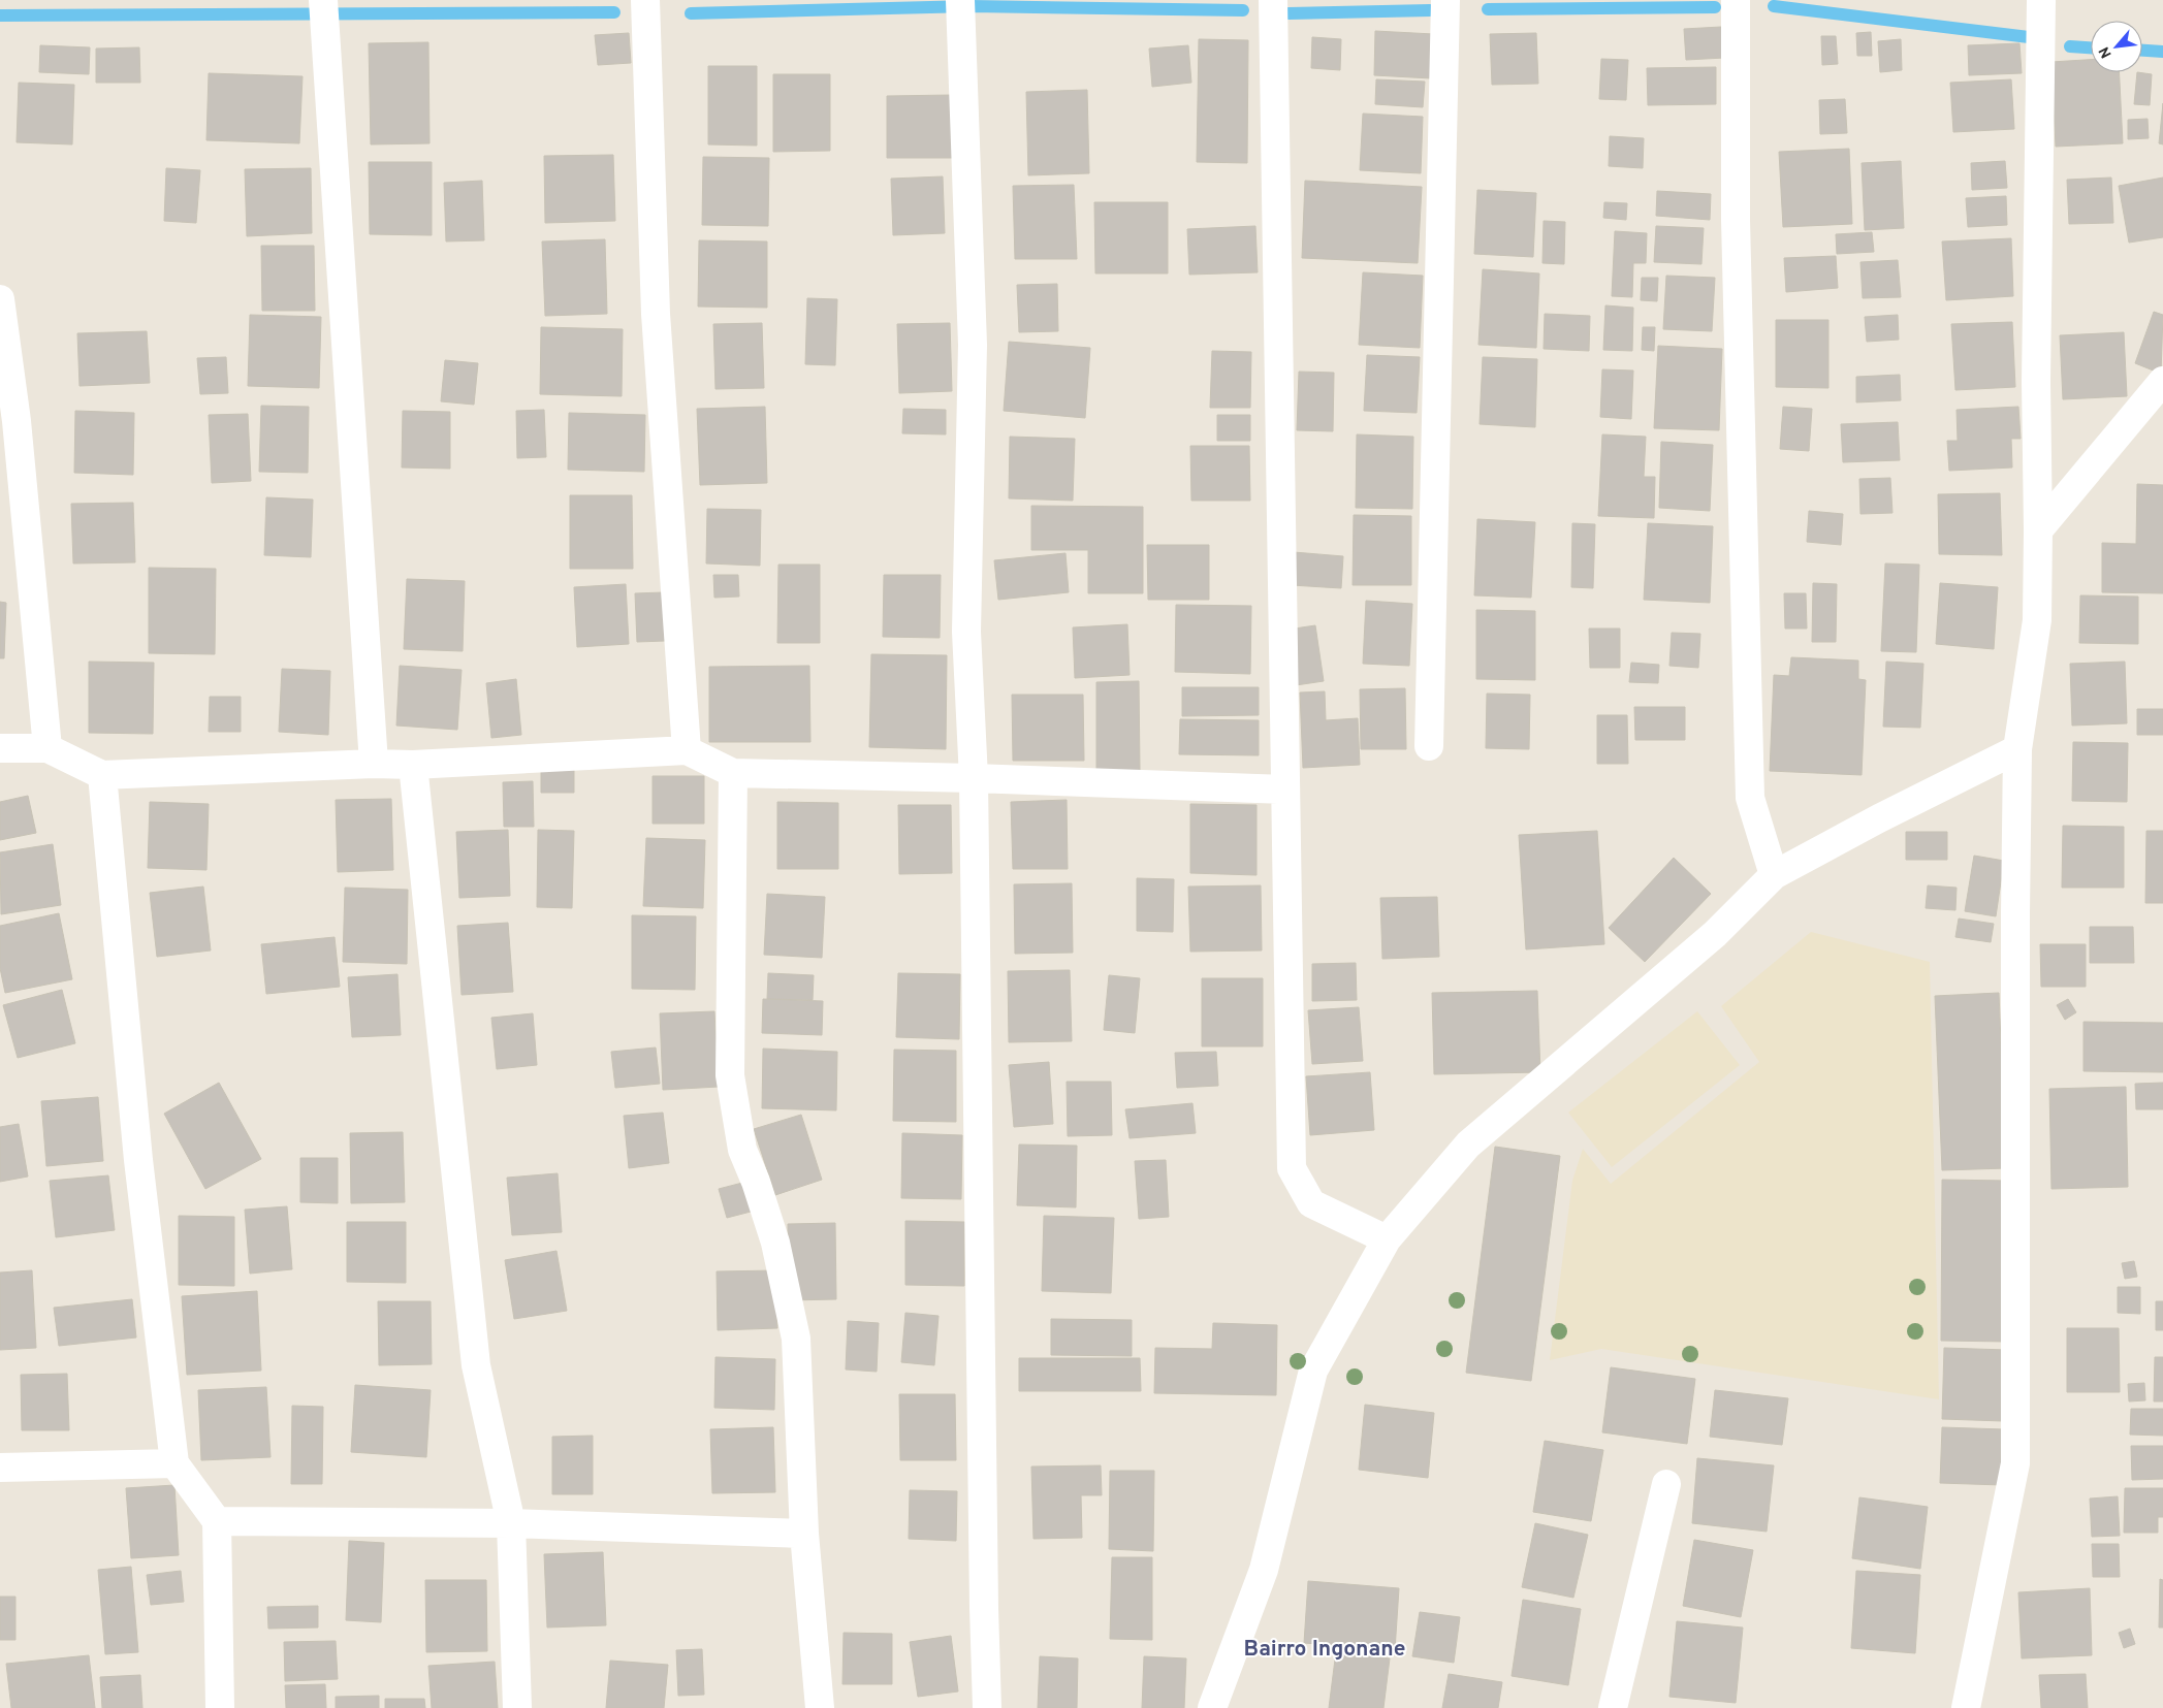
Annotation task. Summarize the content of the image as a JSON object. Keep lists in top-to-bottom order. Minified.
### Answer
{"districts":["Bairro Ingonane"],"north":"bottom left"}
